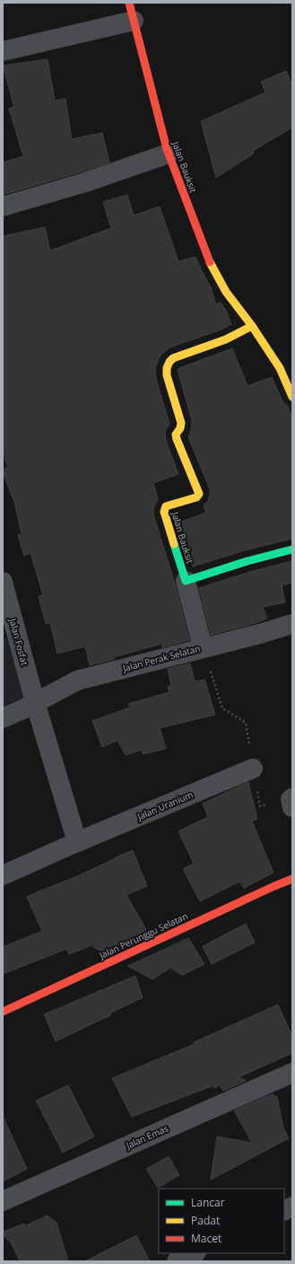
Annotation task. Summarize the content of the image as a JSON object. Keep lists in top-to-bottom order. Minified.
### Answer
{"streets":{"street":["Jalan Bauksit","Jalan Fosfat","Jalan Perak Selatan","Jalan Uranium","Jalan Perunggu Selatan","Jalan Emas"]},"crossings":[["Jalan Fosfat","Jalan Perak Selatan"]],"legend":["Lancar","Padat","Macet"]}
